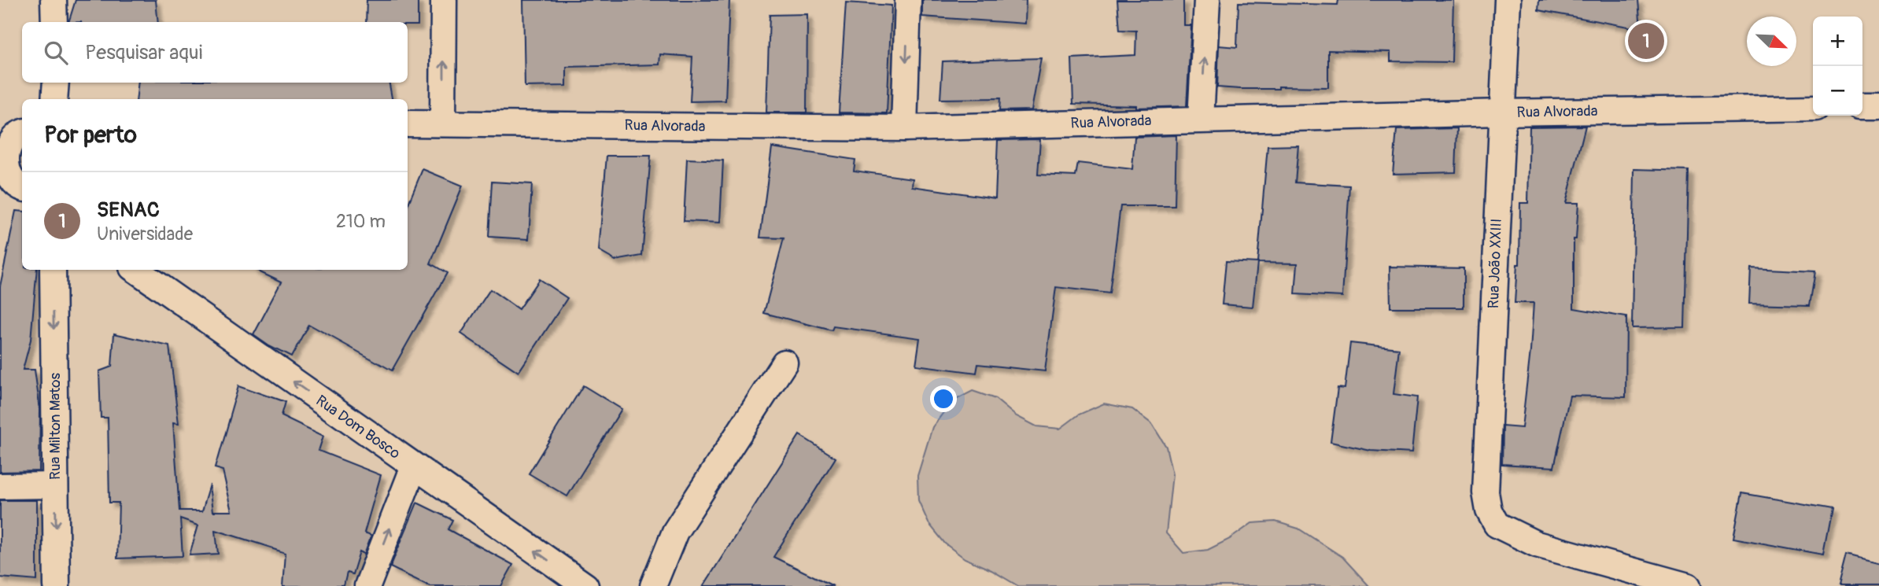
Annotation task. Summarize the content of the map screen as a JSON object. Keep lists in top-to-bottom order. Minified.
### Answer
{"streets":{"street":["Rua Alvorada","Rua João XXIII","Rua Milton Matos","Rua Dom Bosco"]},"crossings":[["Rua Alvorada","Rua João XXIII"]],"one_way":["Rua Milton Matos","Rua Dom Bosco"],"north":"bottom right","page":{"map_buttons":["+","−"],"pins":"1","search":"Pesquisar aqui","heading":"Por perto","list":[{"mark":"1","name":"SENAC","note":"Universidade","value":"210 m"}]}}
